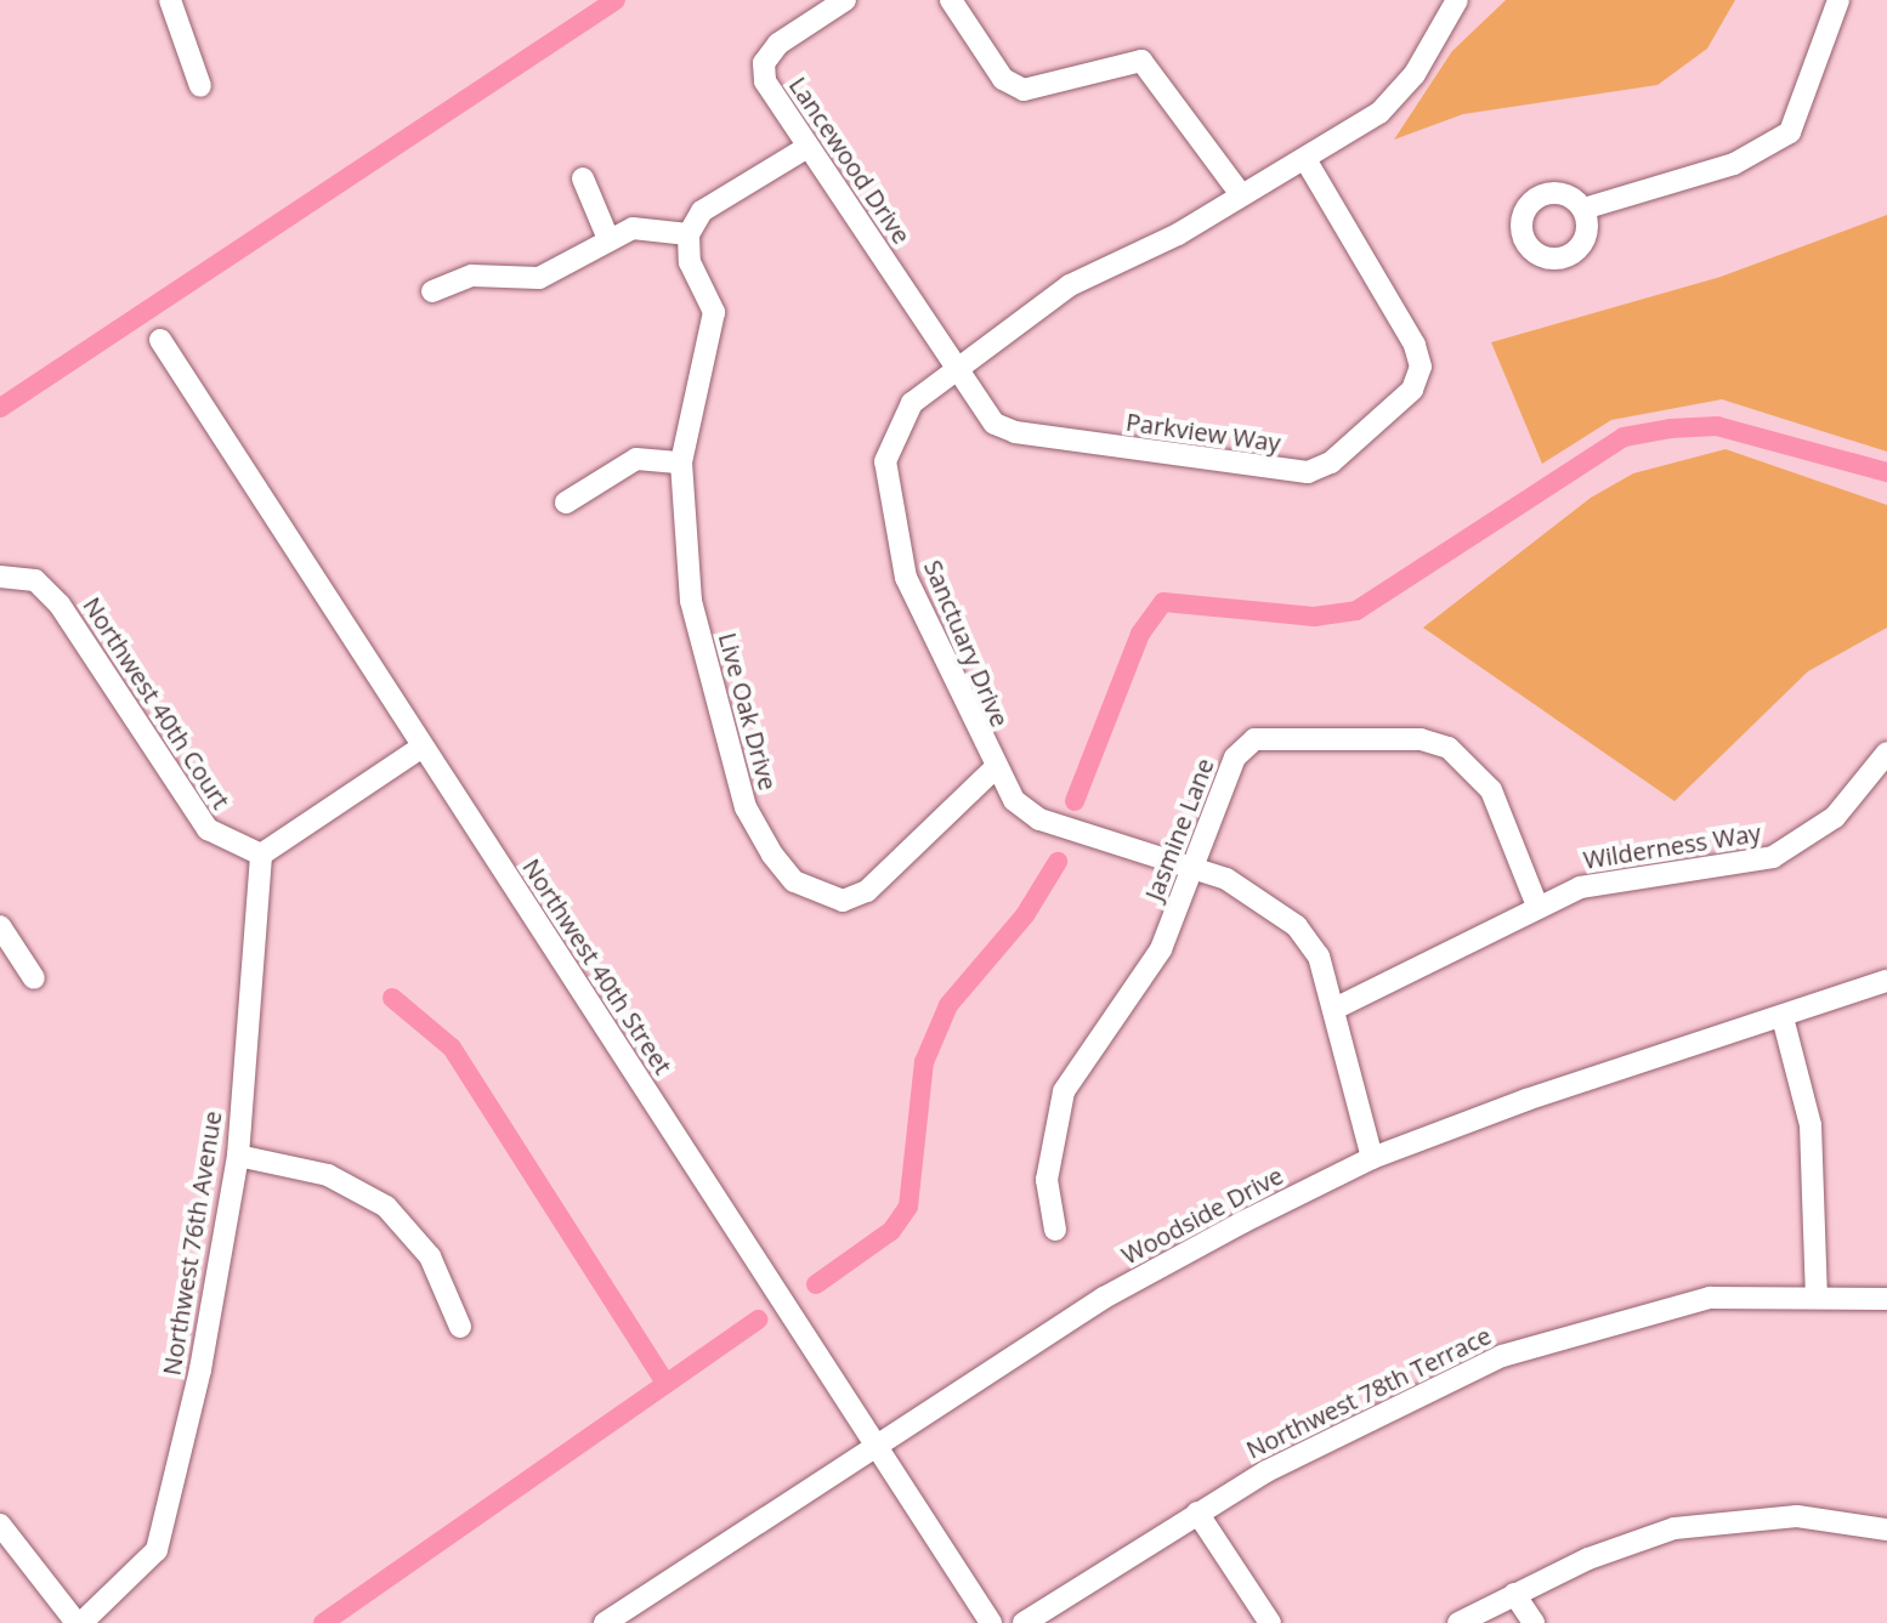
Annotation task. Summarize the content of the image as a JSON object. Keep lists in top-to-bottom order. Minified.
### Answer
{"streets":{"street":["Lancewood Drive","Parkview Way","Sanctuary Drive","Northwest 40th Court","Live Oak Drive","Jasmine Lane","Wilderness Way","Northwest 40th Street","Woodside Drive","Northwest 76th Avenue","Northwest 78th Terrace"]},"crossings":[["Lancewood Drive","Parkview Way"],["Lancewood Drive","Sanctuary Drive"],["Parkview Way","Sanctuary Drive"],["Sanctuary Drive","Live Oak Drive"],["Sanctuary Drive","Jasmine Lane"],["Sanctuary Drive","Wilderness Way"],["Sanctuary Drive","Woodside Drive"],["Northwest 40th Court","Northwest 76th Avenue"],["Jasmine Lane","Wilderness Way"],["Northwest 40th Street","Woodside Drive"]]}
